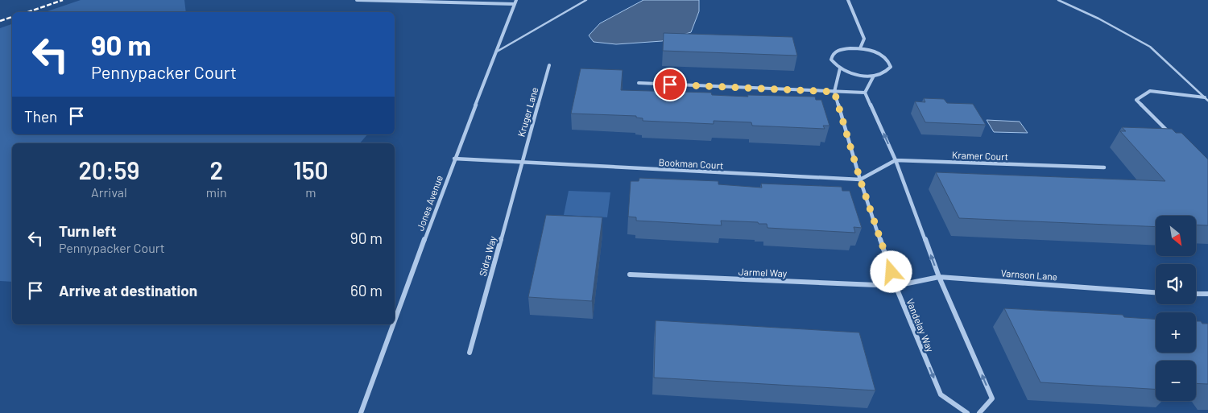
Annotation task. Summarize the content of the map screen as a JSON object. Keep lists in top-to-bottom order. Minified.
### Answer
{"streets":{"street":["Kruger Lane","Kramer Court","Bookman Court","Jones Avenue","Sidra Way","Jarmel Way","Varnson Lane","Vandelay Way"]},"crossings":[["Kruger Lane","Bookman Court"],["Kruger Lane","Sidra Way"],["Bookman Court","Jones Avenue"],["Bookman Court","Sidra Way"],["Bookman Court","Vandelay Way"],["Jarmel Way","Varnson Lane"],["Jarmel Way","Vandelay Way"],["Varnson Lane","Vandelay Way"]],"one_way":["Vandelay Way"],"north":"bottom right","page":{"turn":["90 m","Pennypacker Court"],"then":"Then","eta":["20:59","Arrival","2","min","150","m"],"list":[{"name":"Turn left","note":"Pennypacker Court","value":"90 m"},{"name":"Arrive at destination","value":"60 m"}],"map_buttons":["+","−"]}}
